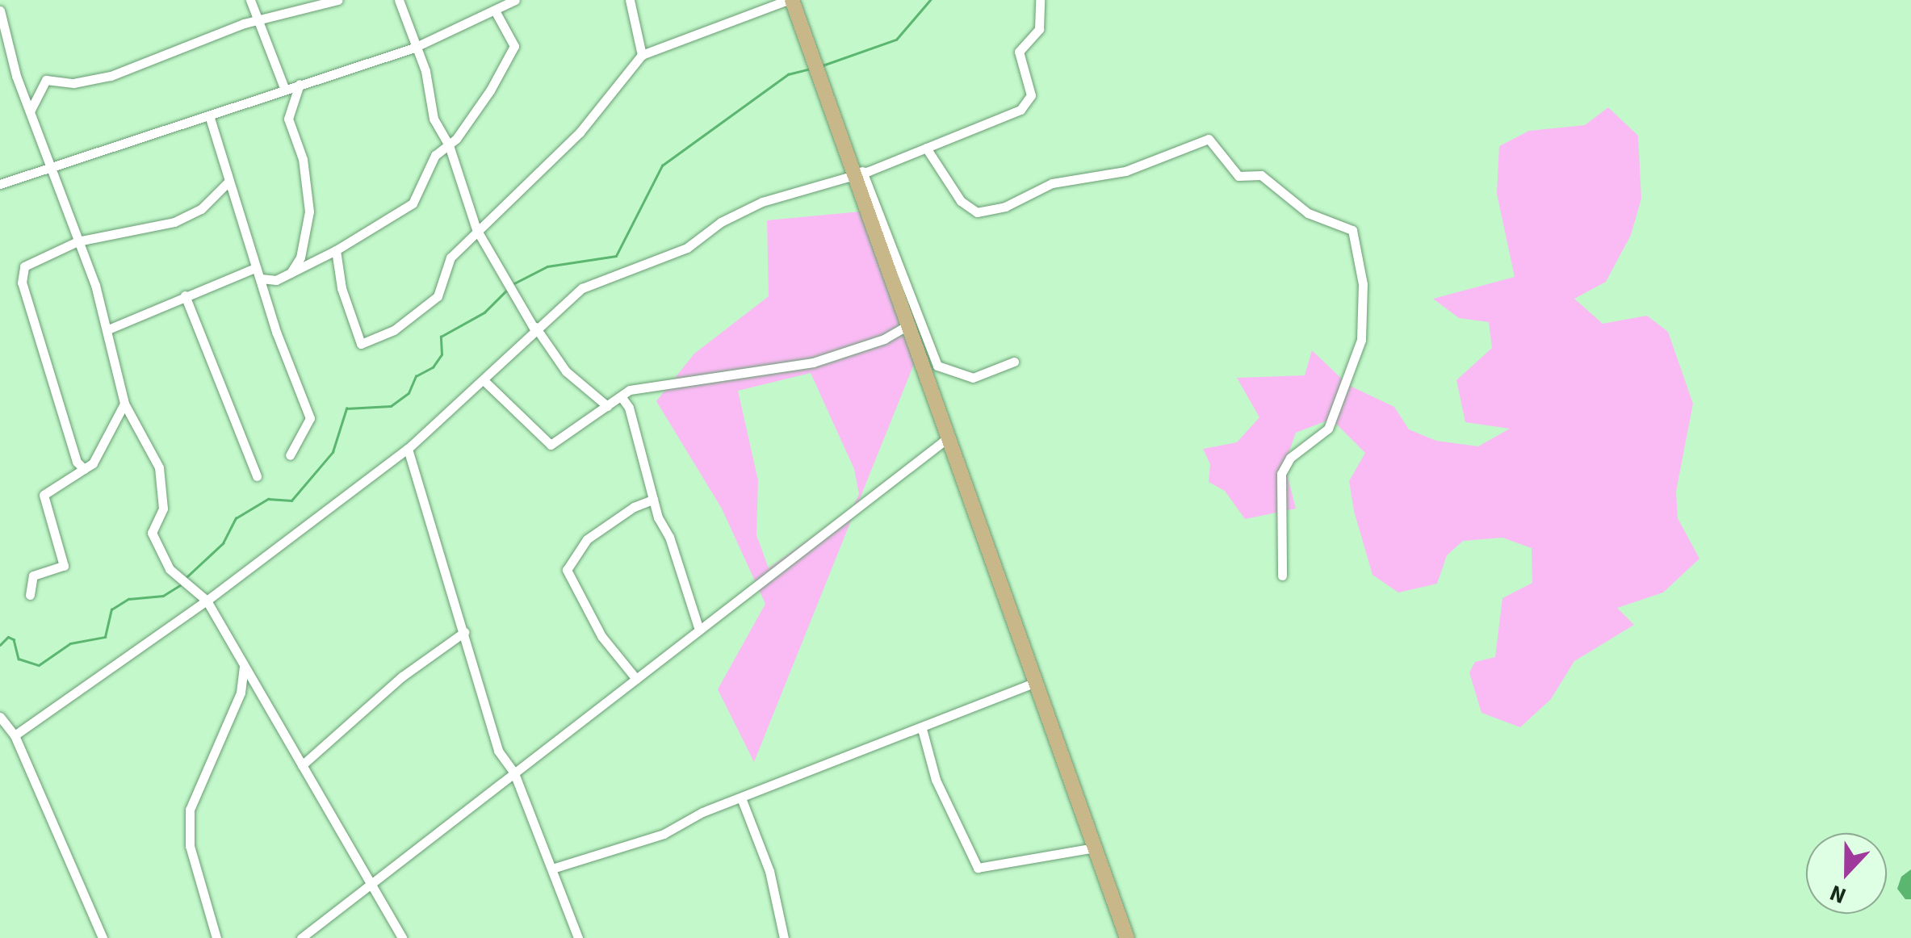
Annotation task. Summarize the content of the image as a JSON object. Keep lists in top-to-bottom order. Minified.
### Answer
{"north":"bottom"}
